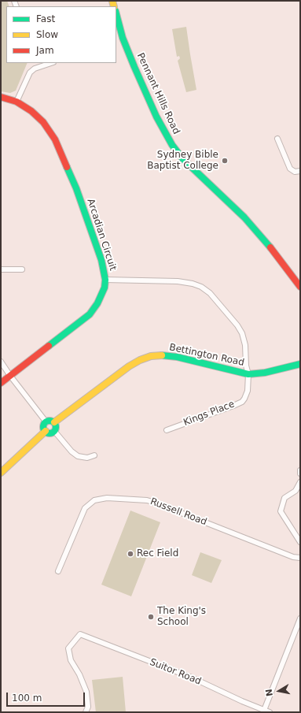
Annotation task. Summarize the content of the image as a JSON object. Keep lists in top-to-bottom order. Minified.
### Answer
{"streets":{"main road":["Pennant Hills Road","Arcadian Circuit","Bettington Road"],"street":["Kings Place","Russell Road","Suitor Road"]},"crossings":[["Arcadian Circuit","Kings Place"],["Bettington Road","Kings Place"]],"places":["Sydney Bible Baptist College","Rec Field","The King's School"],"legend":["Fast","Slow","Jam"],"scale_bar":"100 m","north":"left"}
